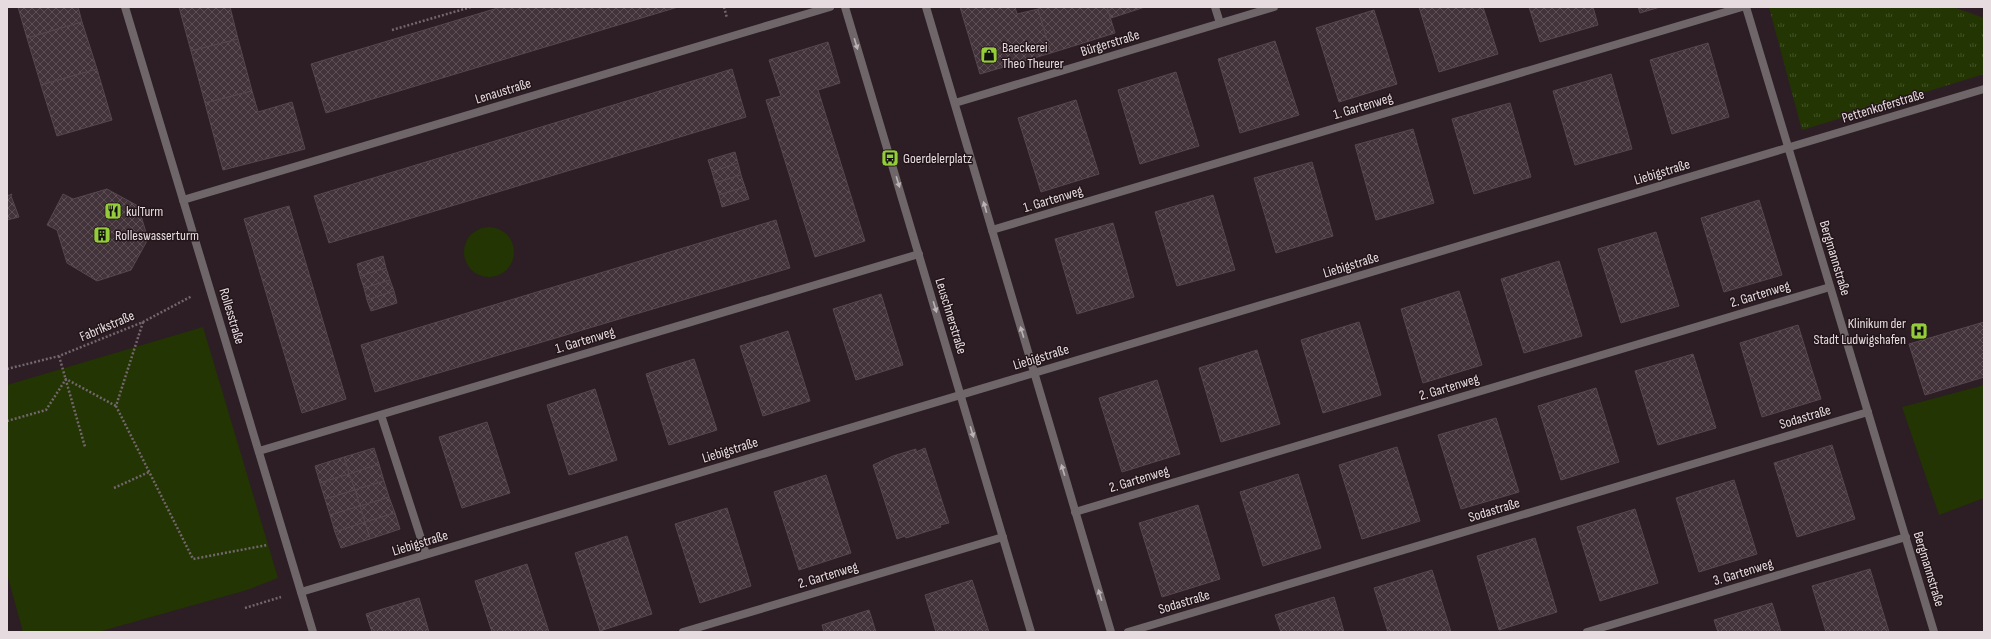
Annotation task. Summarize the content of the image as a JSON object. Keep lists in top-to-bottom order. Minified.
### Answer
{"streets":{"street":["Bürgerstraße","Lenaustraße","1. Gartenweg","Pettenkoferstraße","Liebigstraße","Bergmannstraße","2. Gartenweg","Rollesstraße","Leuschnerstraße","Sodastraße","3. Gartenweg"],"path":["Fabrikstraße"]},"crossings":[["Lenaustraße","Rollesstraße"],["1. Gartenweg","Rollesstraße"],["1. Gartenweg","Leuschnerstraße"],["Pettenkoferstraße","Liebigstraße"],["Pettenkoferstraße","Bergmannstraße"],["Liebigstraße","Bergmannstraße"],["Liebigstraße","Rollesstraße"],["Liebigstraße","Leuschnerstraße"],["Bergmannstraße","2. Gartenweg"],["Bergmannstraße","Sodastraße"],["Bergmannstraße","3. Gartenweg"],["2. Gartenweg","Leuschnerstraße"],["Rollesstraße","Fabrikstraße"]],"one_way":["Leuschnerstraße"],"places":{"shop":["Baeckerei Theo Theurer"],"bus stop":["Goerdelerplatz"],"restaurant":["kulTurm"],"building":["Rolleswasserturm"],"hospital":["Klinikum der Stadt Ludwigshafen"]}}
